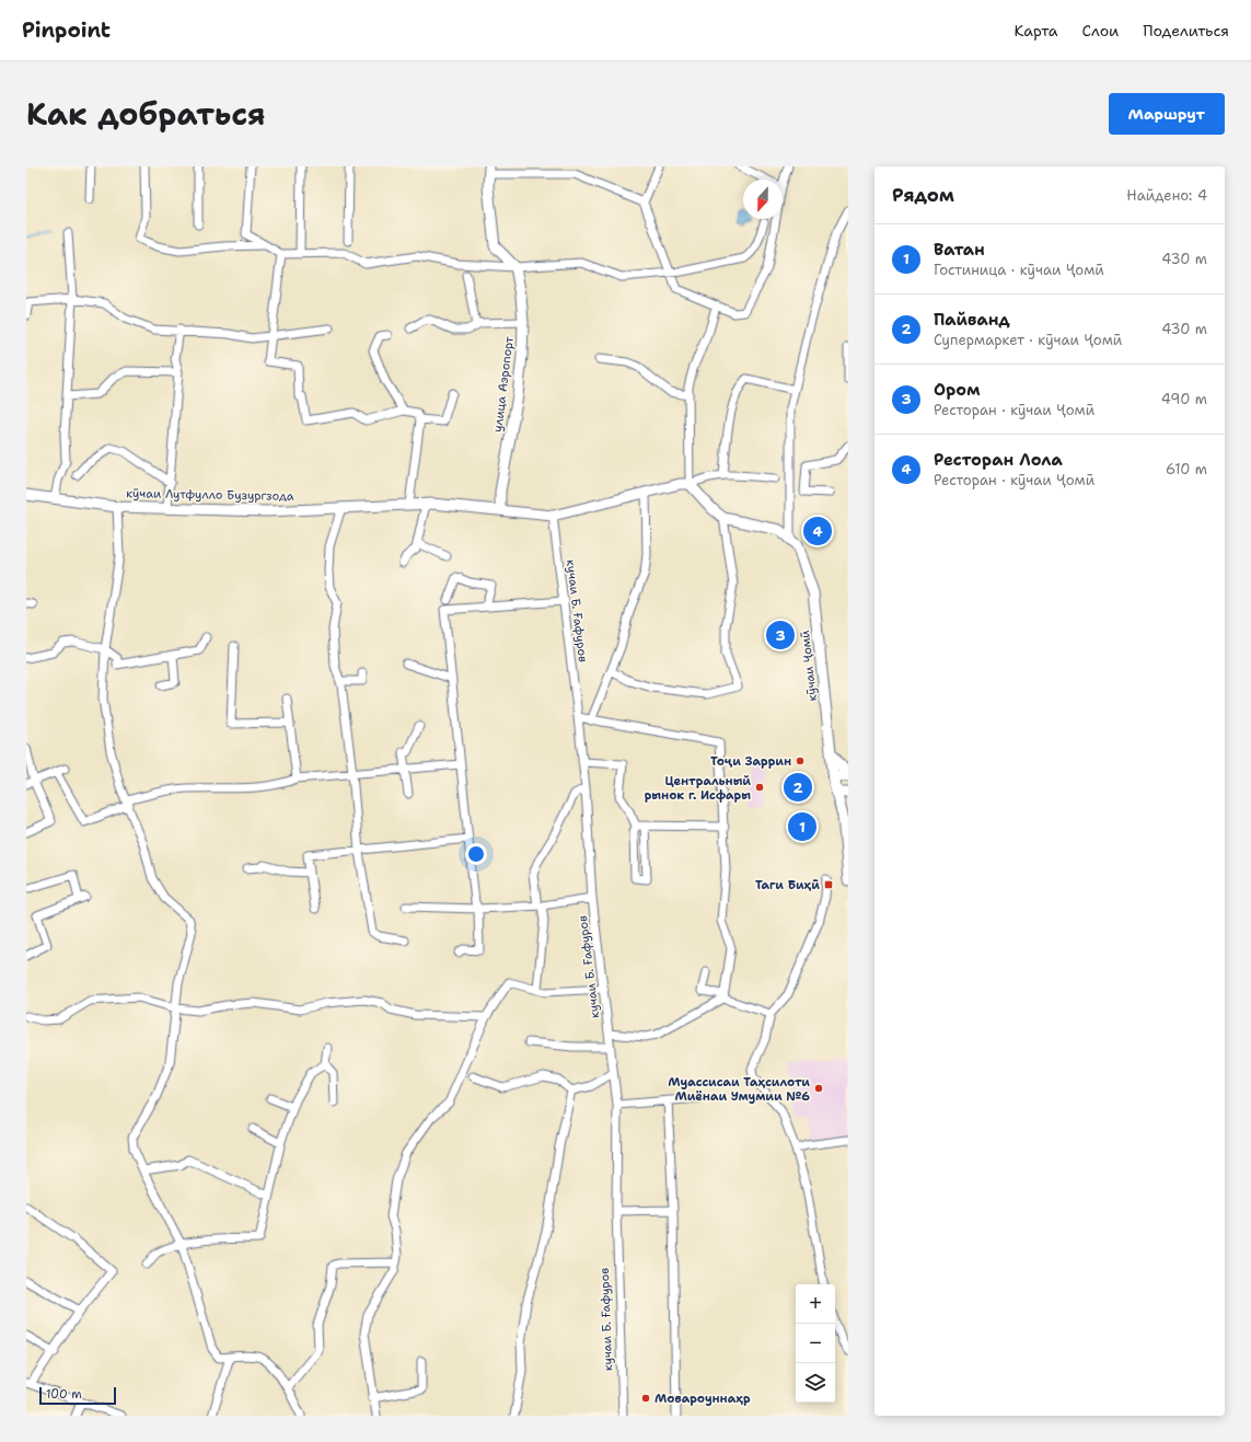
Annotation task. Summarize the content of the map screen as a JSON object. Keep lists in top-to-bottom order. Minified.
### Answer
{"streets":{"main road":["улица Аэропорт","кӯчаи Лутфулло Бузургзода","кӯчаи Ҷомӣ"],"street":["кучаи Б. Ғафуров"]},"crossings":[["улица Аэропорт","кӯчаи Лутфулло Бузургзода"],["кӯчаи Лутфулло Бузургзода","кучаи Б. Ғафуров"]],"places":{"other":["Тоҷи Заррин","Центральный рынок г. Исфары","Муассисаи Таҳсилоти Миёнаи Умумии №6","Мовароуннаҳр"],"transit":["Таги Биҳӣ"]},"scale_bar":"100 m","north":"bottom","page":{"header":"Pinpoint","nav":["Карта","Слои","Поделиться"],"title":"Как добраться","buttons":"Маршрут","heading":["Рядом","Найдено: 4"],"list":[{"mark":"1","name":"Ватан","note":"Гостиница · кӯчаи Ҷомӣ","value":"430 m"},{"mark":"2","name":"Пайванд","note":"Супермаркет · кӯчаи Ҷомӣ","value":"430 m"},{"mark":"3","name":"Ором","note":"Ресторан · кӯчаи Ҷомӣ","value":"490 m"},{"mark":"4","name":"Ресторан Лола","note":"Ресторан · кӯчаи Ҷомӣ","value":"610 m"}],"pins":["4","3","2","1"],"map_buttons":["+","−"],"scale":"100 m"}}
